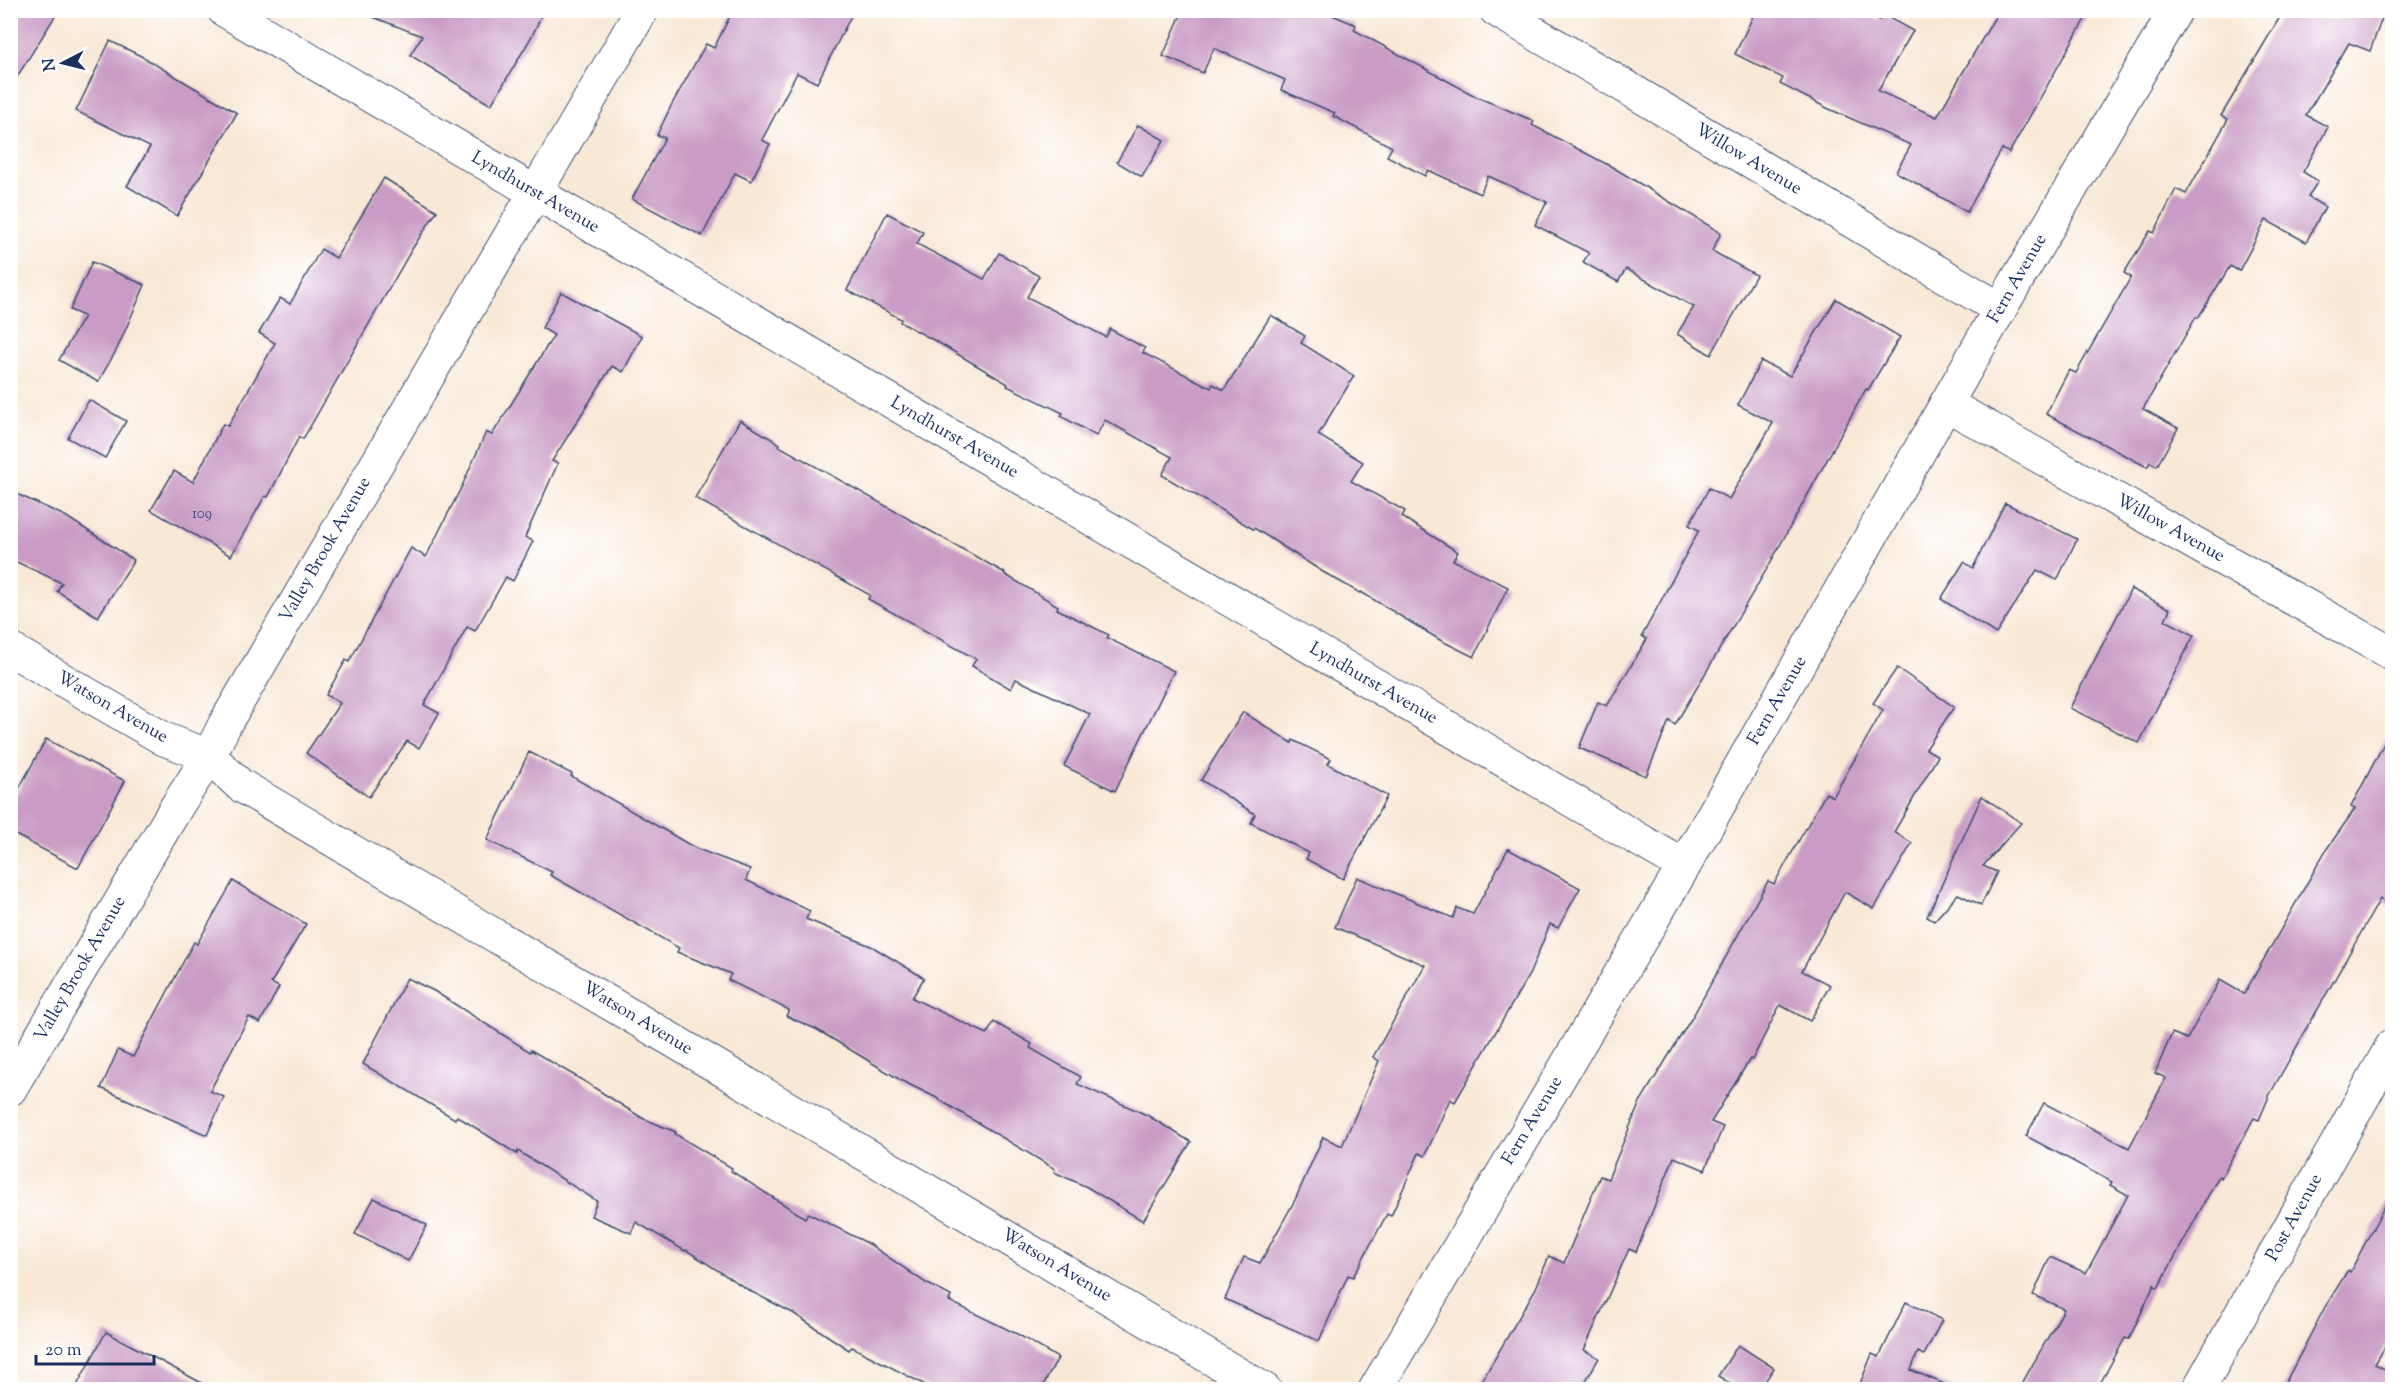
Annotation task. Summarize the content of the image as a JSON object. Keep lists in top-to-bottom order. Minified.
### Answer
{"streets":{"street":["Willow Avenue","Lyndhurst Avenue","Fern Avenue","Valley Brook Avenue","Watson Avenue","Post Avenue"]},"crossings":[["Willow Avenue","Fern Avenue"],["Lyndhurst Avenue","Fern Avenue"],["Lyndhurst Avenue","Valley Brook Avenue"],["Valley Brook Avenue","Watson Avenue"]],"house_numbers":["109"],"scale_bar":"20 m","north":"left"}
